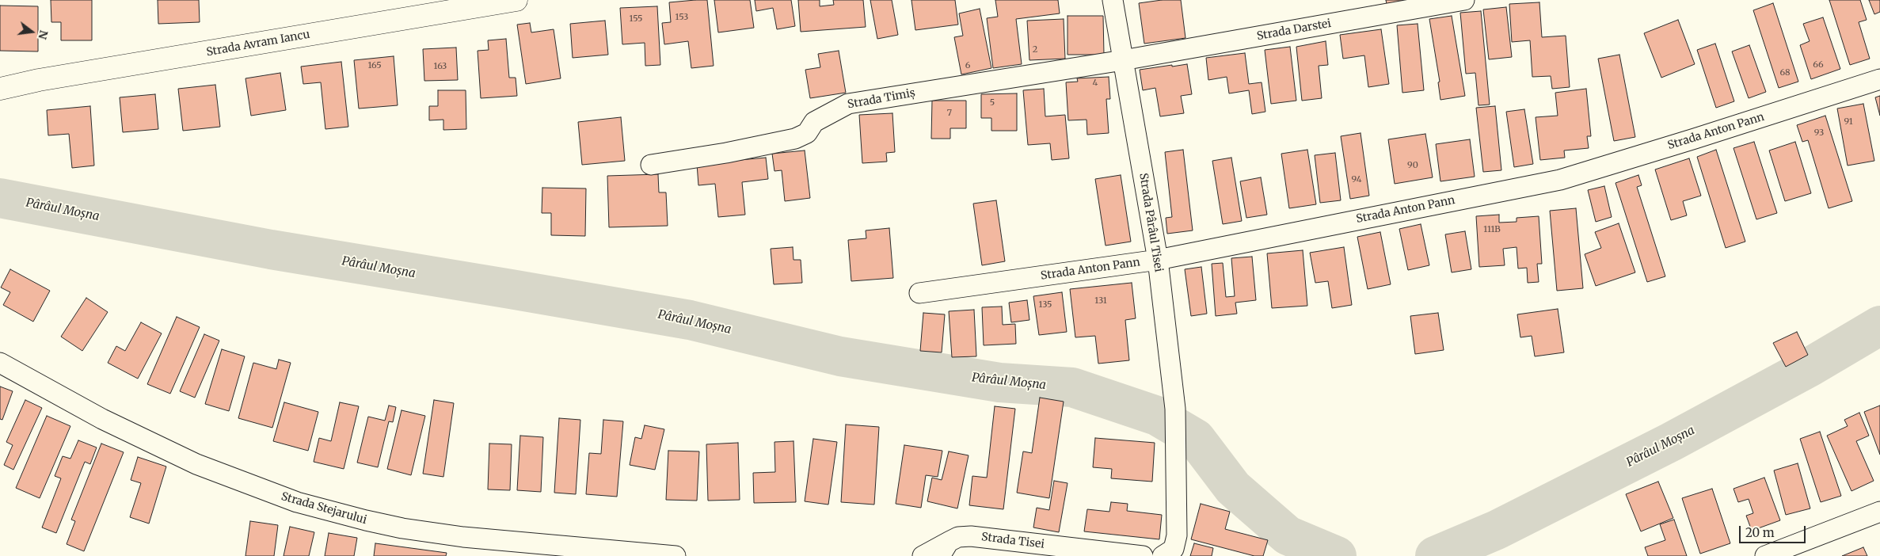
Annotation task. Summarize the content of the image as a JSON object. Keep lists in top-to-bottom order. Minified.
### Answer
{"streets":{"main road":["Strada Avram Iancu"],"street":["Strada Darstei","Strada Timiș","Strada Anton Pann","Strada Pârâul Tisei","Strada Stejarului","Strada Tisei"]},"crossings":[["Strada Darstei","Strada Timiș"],["Strada Darstei","Strada Pârâul Tisei"],["Strada Timiș","Strada Pârâul Tisei"],["Strada Anton Pann","Strada Pârâul Tisei"]],"water":["Pârâul Moșna"],"house_numbers":["153","155","2","66","165","6","163","68","4","5","7","91","93","90","94","111B","131","135"],"scale_bar":"20 m","north":"right"}
